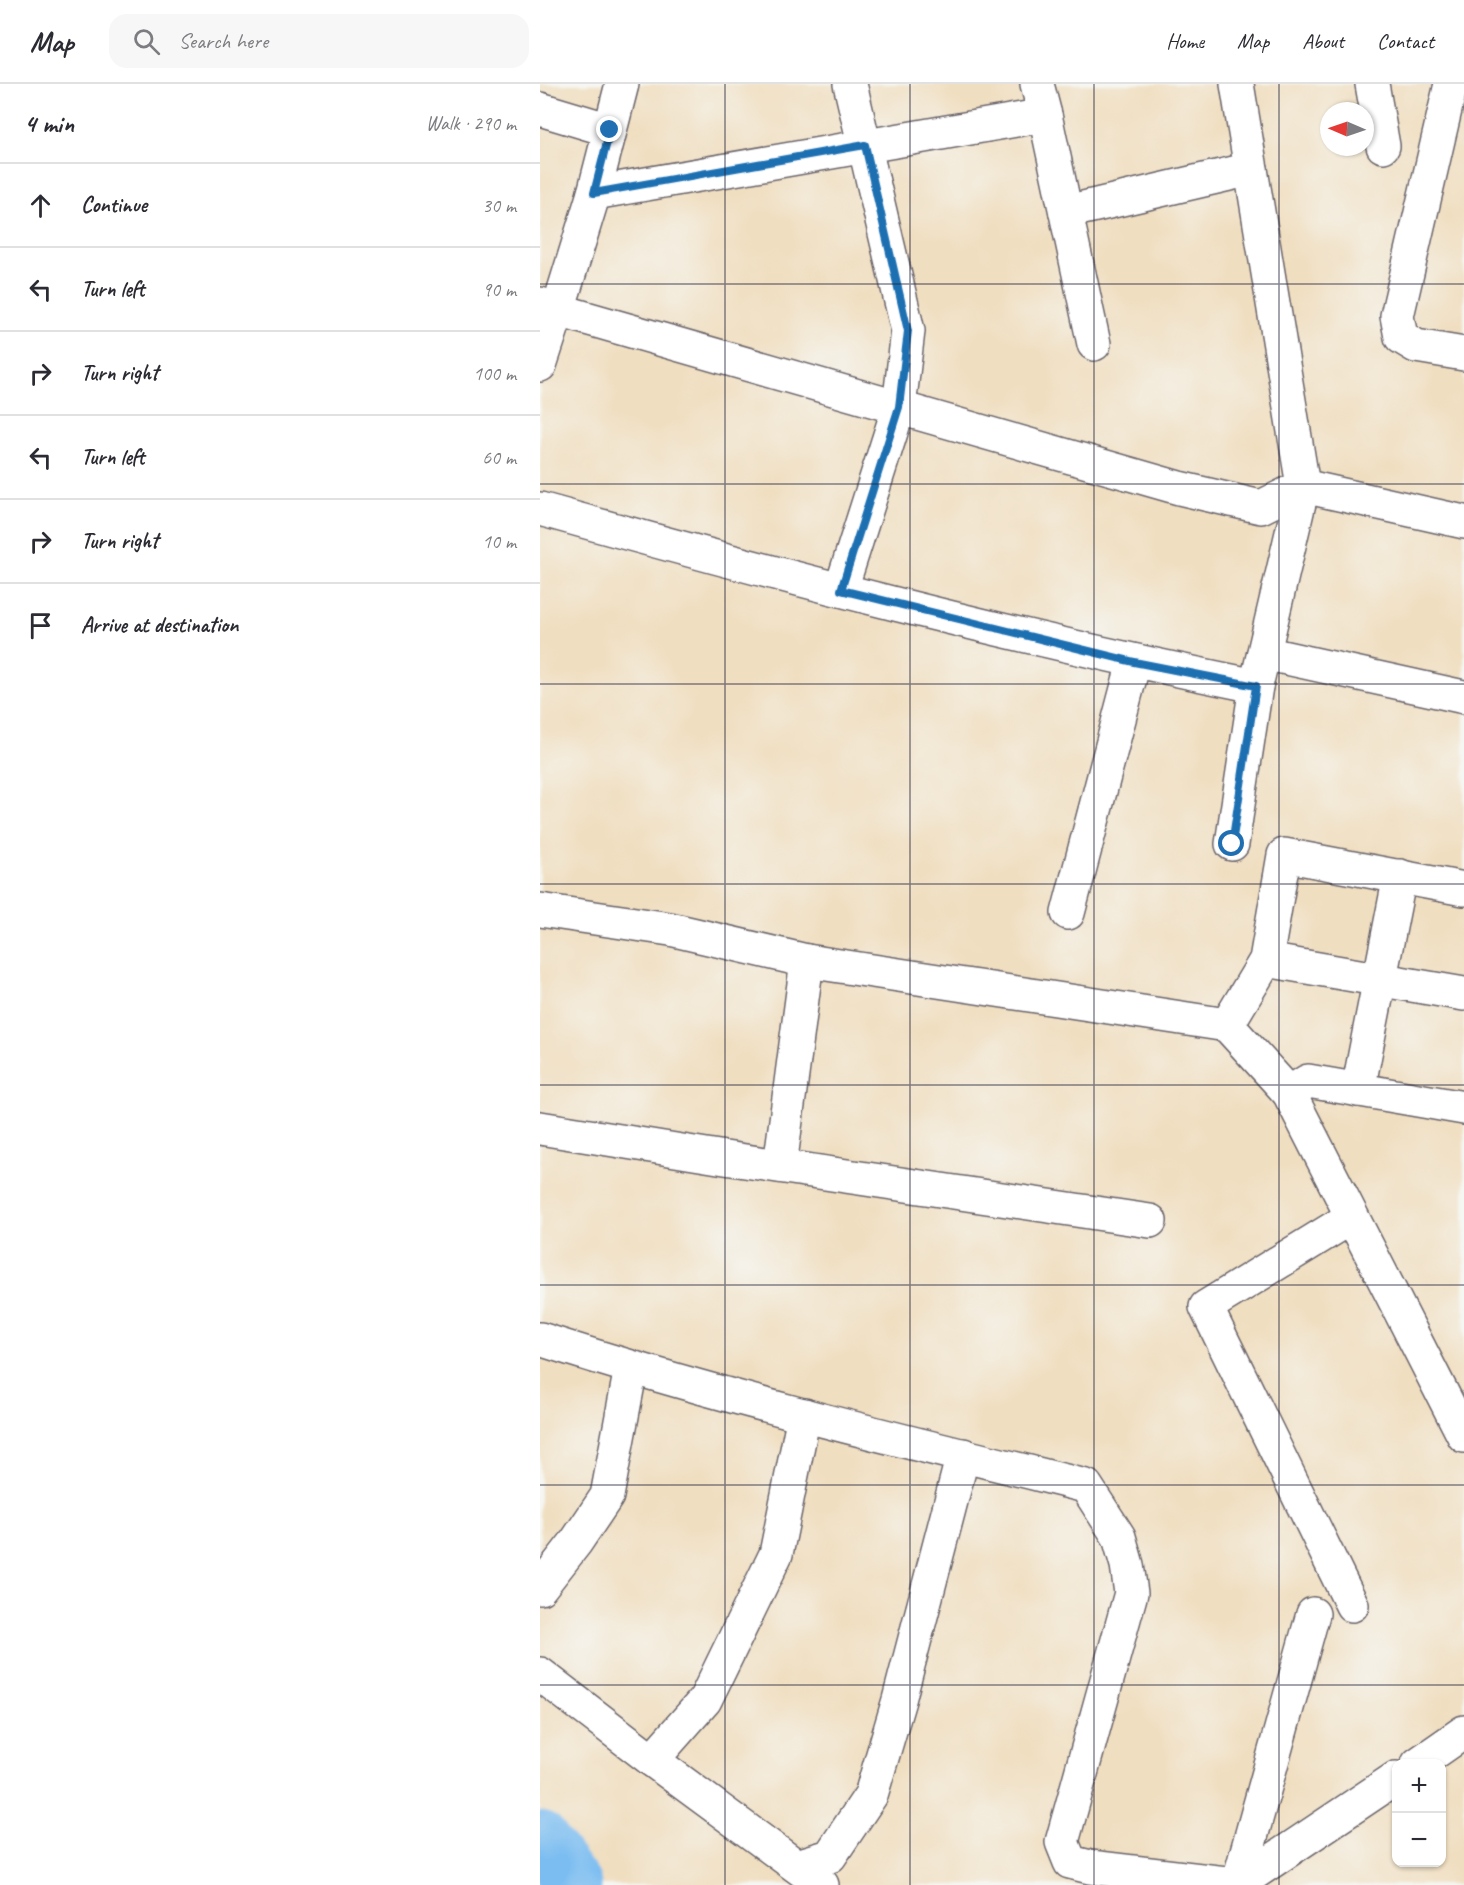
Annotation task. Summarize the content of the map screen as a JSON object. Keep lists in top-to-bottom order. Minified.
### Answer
{"north":"left","page":{"header":"Map","search":"Search here","nav":["Home","Map","About","Contact"],"heading":["4 min","Walk · 290 m"],"list":[["Continue","30 m"],["Turn left","90 m"],["Turn right","100 m"],["Turn left","60 m"],["Turn right","10 m"],"Arrive at destination"],"map_buttons":["+","−"]}}
